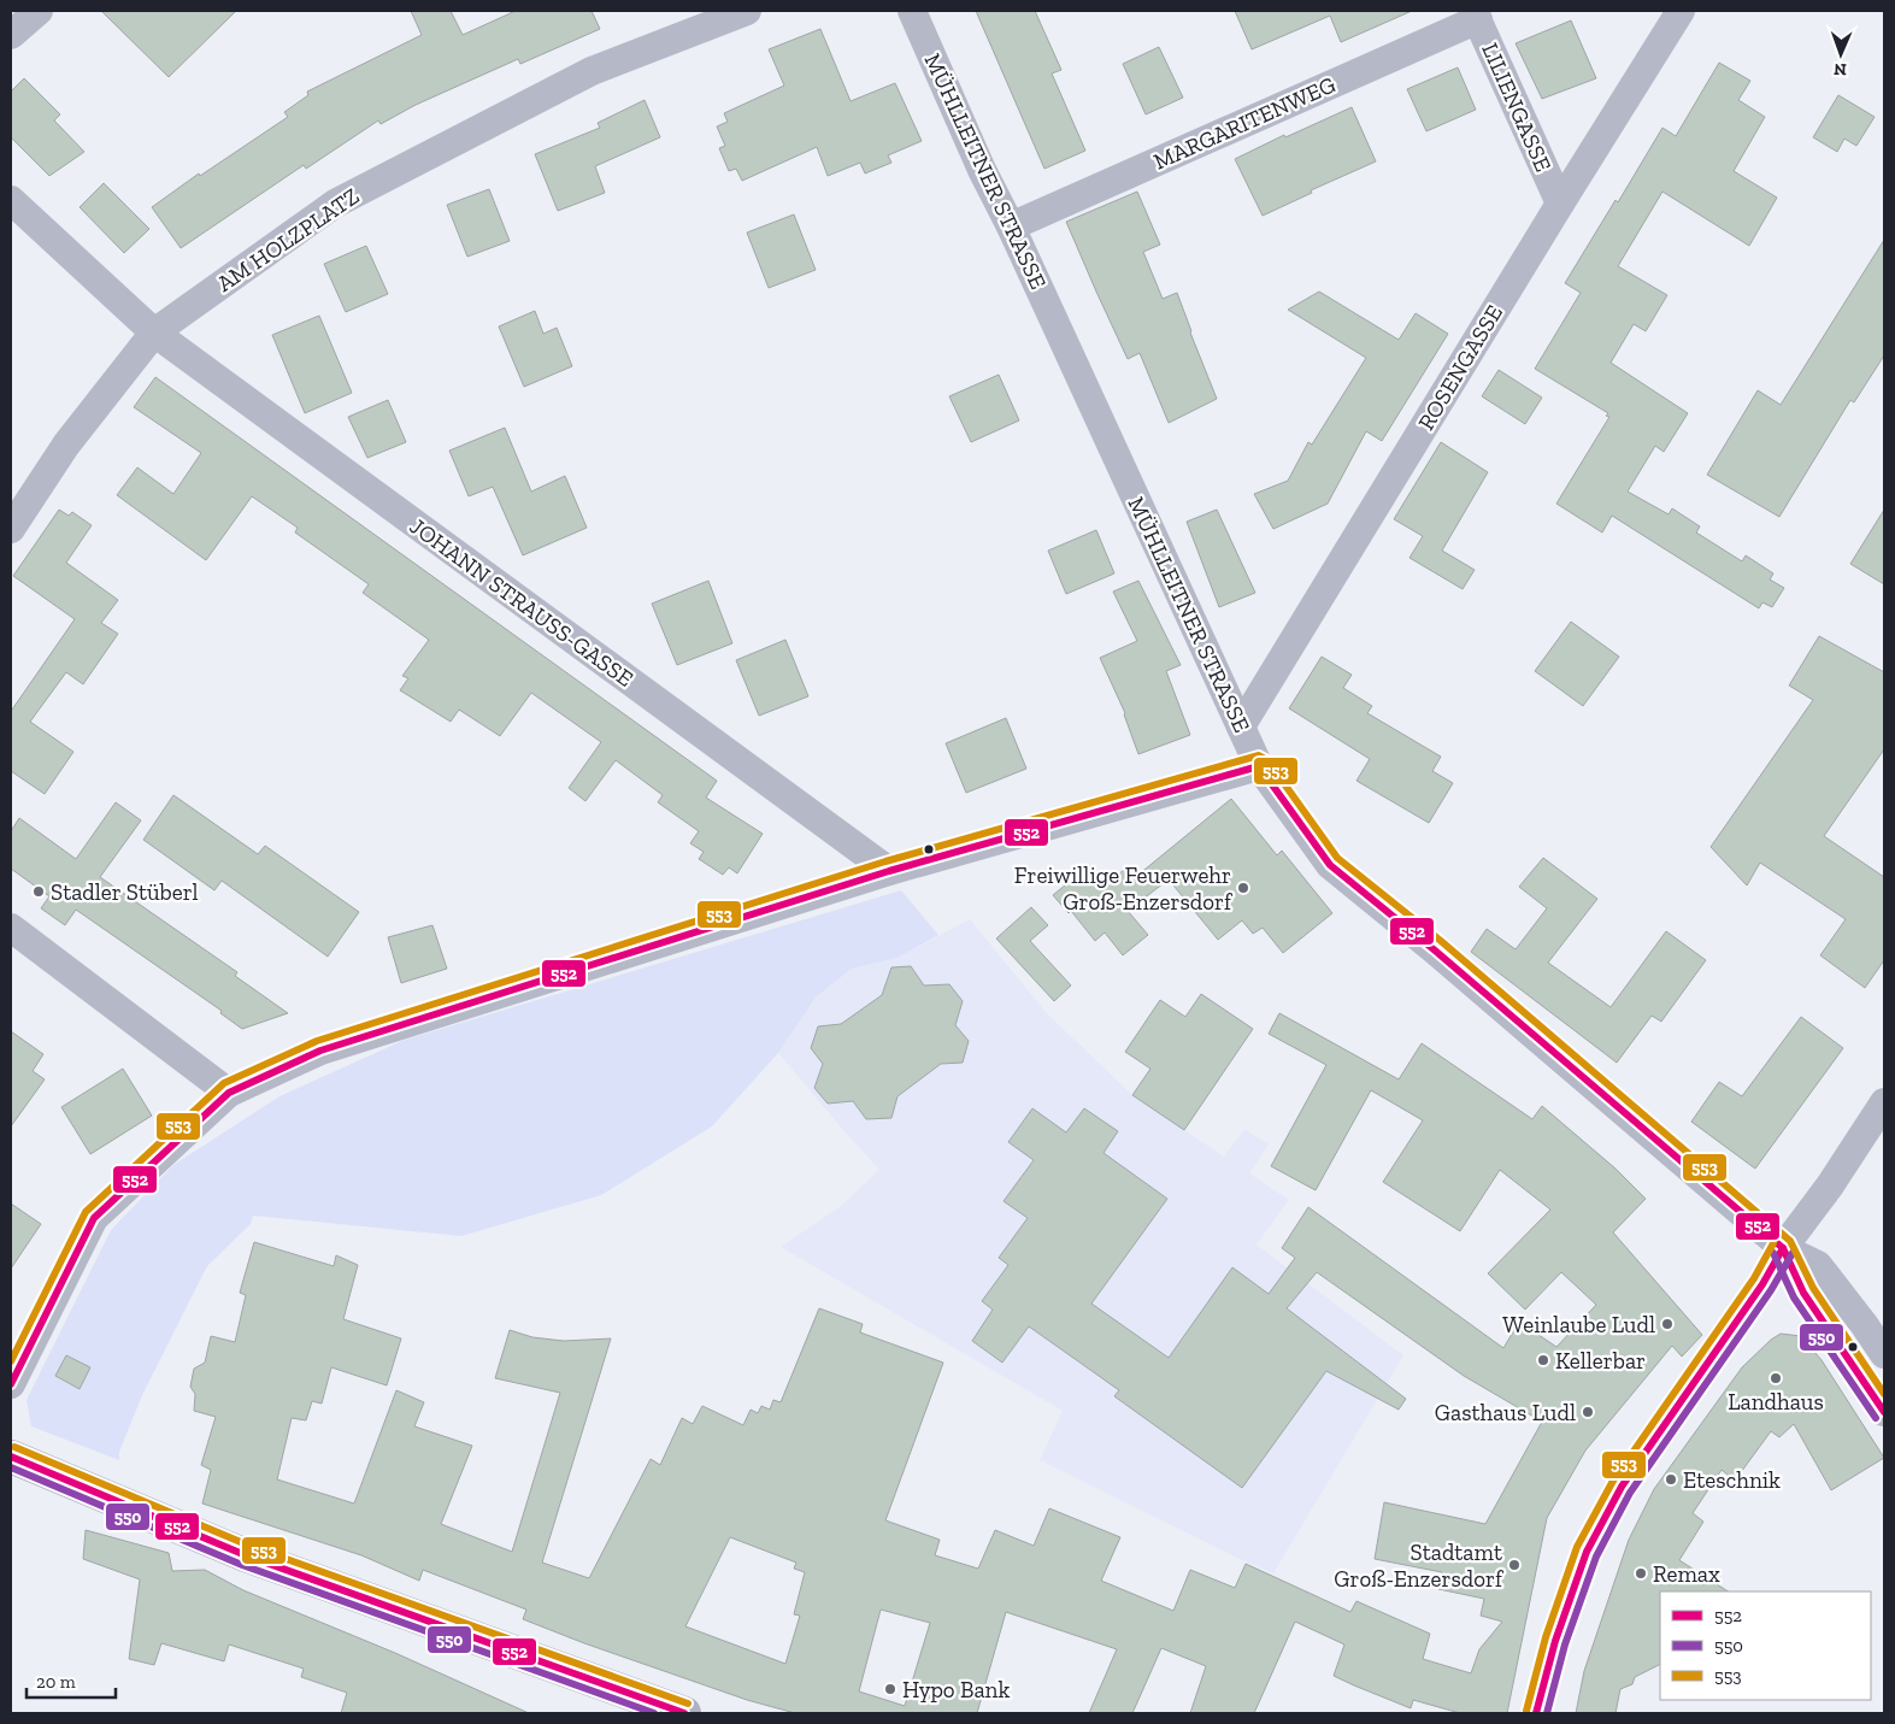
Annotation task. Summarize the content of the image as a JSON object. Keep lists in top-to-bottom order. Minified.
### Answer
{"streets":{"street":["LILIENGASSE","MARGARITENWEG","MÜHLLEITNER STRASSE","AM HOLZPLATZ","ROSENGASSE","JOHANN STRAUSS-GASSE"]},"crossings":[["LILIENGASSE","MARGARITENWEG"],["LILIENGASSE","ROSENGASSE"],["MARGARITENWEG","MÜHLLEITNER STRASSE"],["MÜHLLEITNER STRASSE","ROSENGASSE"],["AM HOLZPLATZ","JOHANN STRAUSS-GASSE"]],"places":["Freiwillige Feuerwehr Groß-Enzersdorf","Stadler Stüberl","Weinlaube Ludl","Kellerbar","Landhaus","Gasthaus Ludl","Eteschnik","Stadtamt Groß-Enzersdorf","Remax","Hypo Bank"],"lines":["transit line 553","transit line 552","transit line 550"],"legend":["552","550","553"],"scale_bar":"20 m","north":"bottom"}
